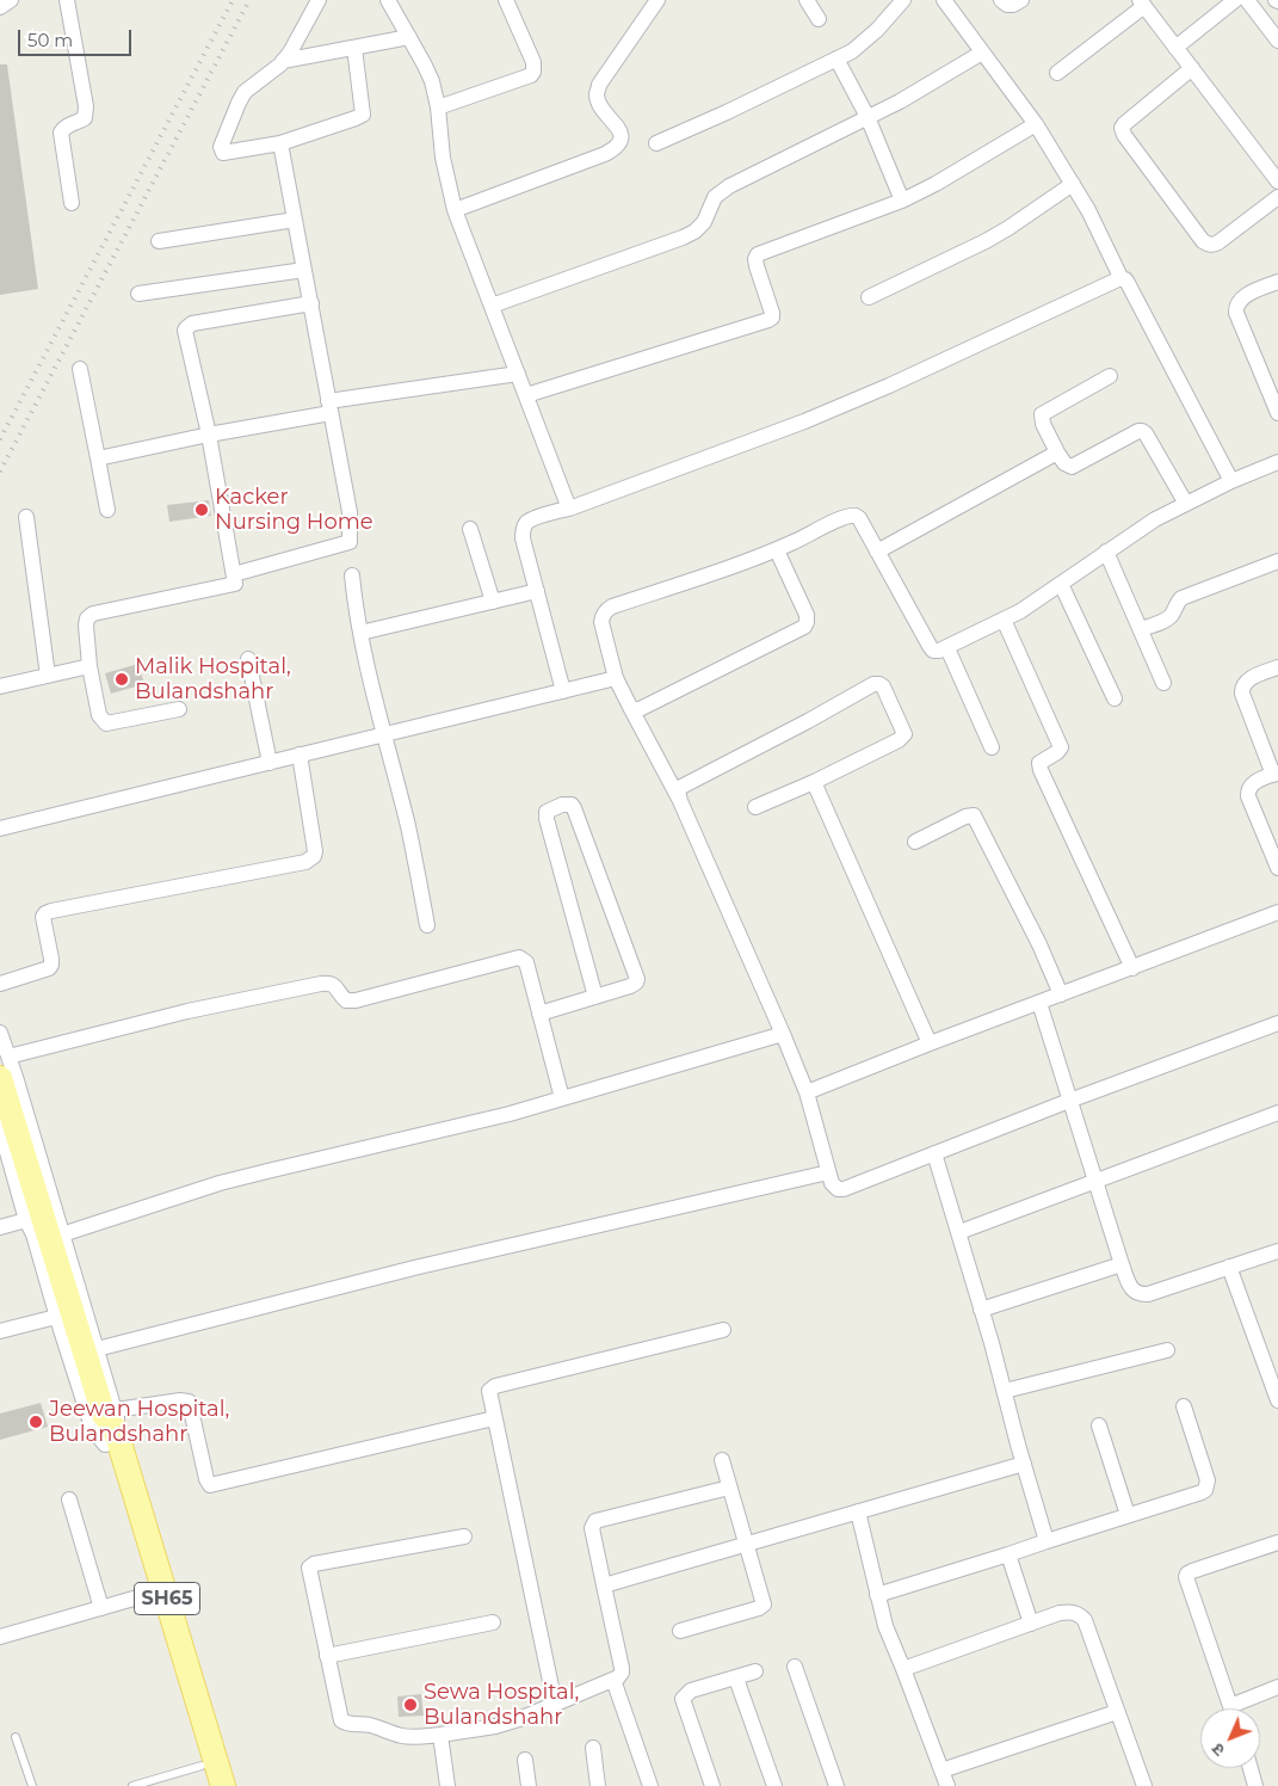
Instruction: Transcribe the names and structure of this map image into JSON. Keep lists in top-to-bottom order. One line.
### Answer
{"streets":{"main road":["SH65"]},"places":["Kacker Nursing Home","Malik Hospital, Bulandshahr","Jeewan Hospital, Bulandshahr","Sewa Hospital, Bulandshahr"],"scale_bar":"50 m","north":"bottom left"}
